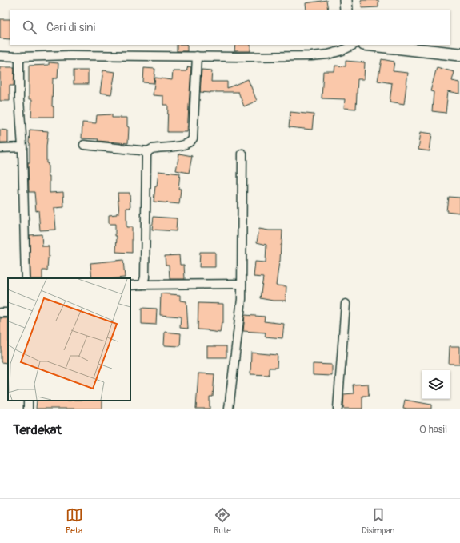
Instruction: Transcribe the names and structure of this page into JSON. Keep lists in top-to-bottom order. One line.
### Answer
{"page":{"search":"Cari di sini","heading":["Terdekat","0 hasil"],"nav":["Peta","Rute","Disimpan"]}}
